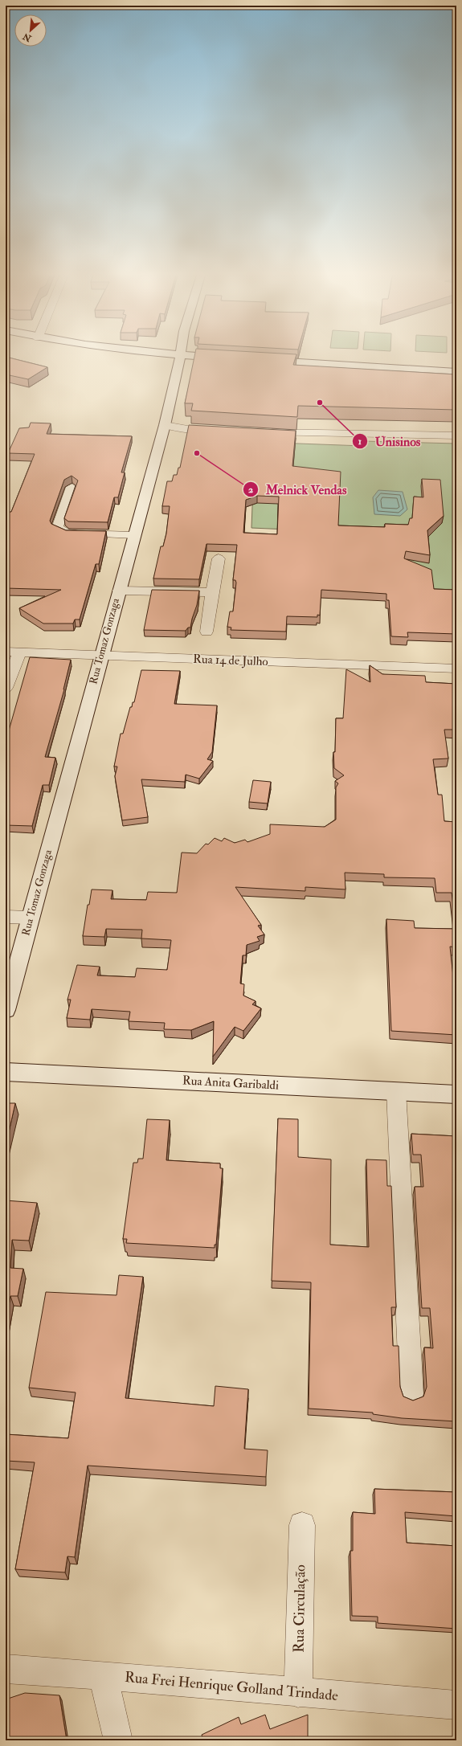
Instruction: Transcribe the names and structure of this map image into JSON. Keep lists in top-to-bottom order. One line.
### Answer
{"streets":{"street":["Rua Tomaz Gonzaga","Rua 14 de Julho","Rua Anita Garibaldi","Rua Circulação","Rua Frei Henrique Golland Trindade"]},"crossings":[["Rua Tomaz Gonzaga","Rua 14 de Julho"],["Rua Circulação","Rua Frei Henrique Golland Trindade"]],"places":["Unisinos","Melnick Vendas"],"north":"bottom left"}
